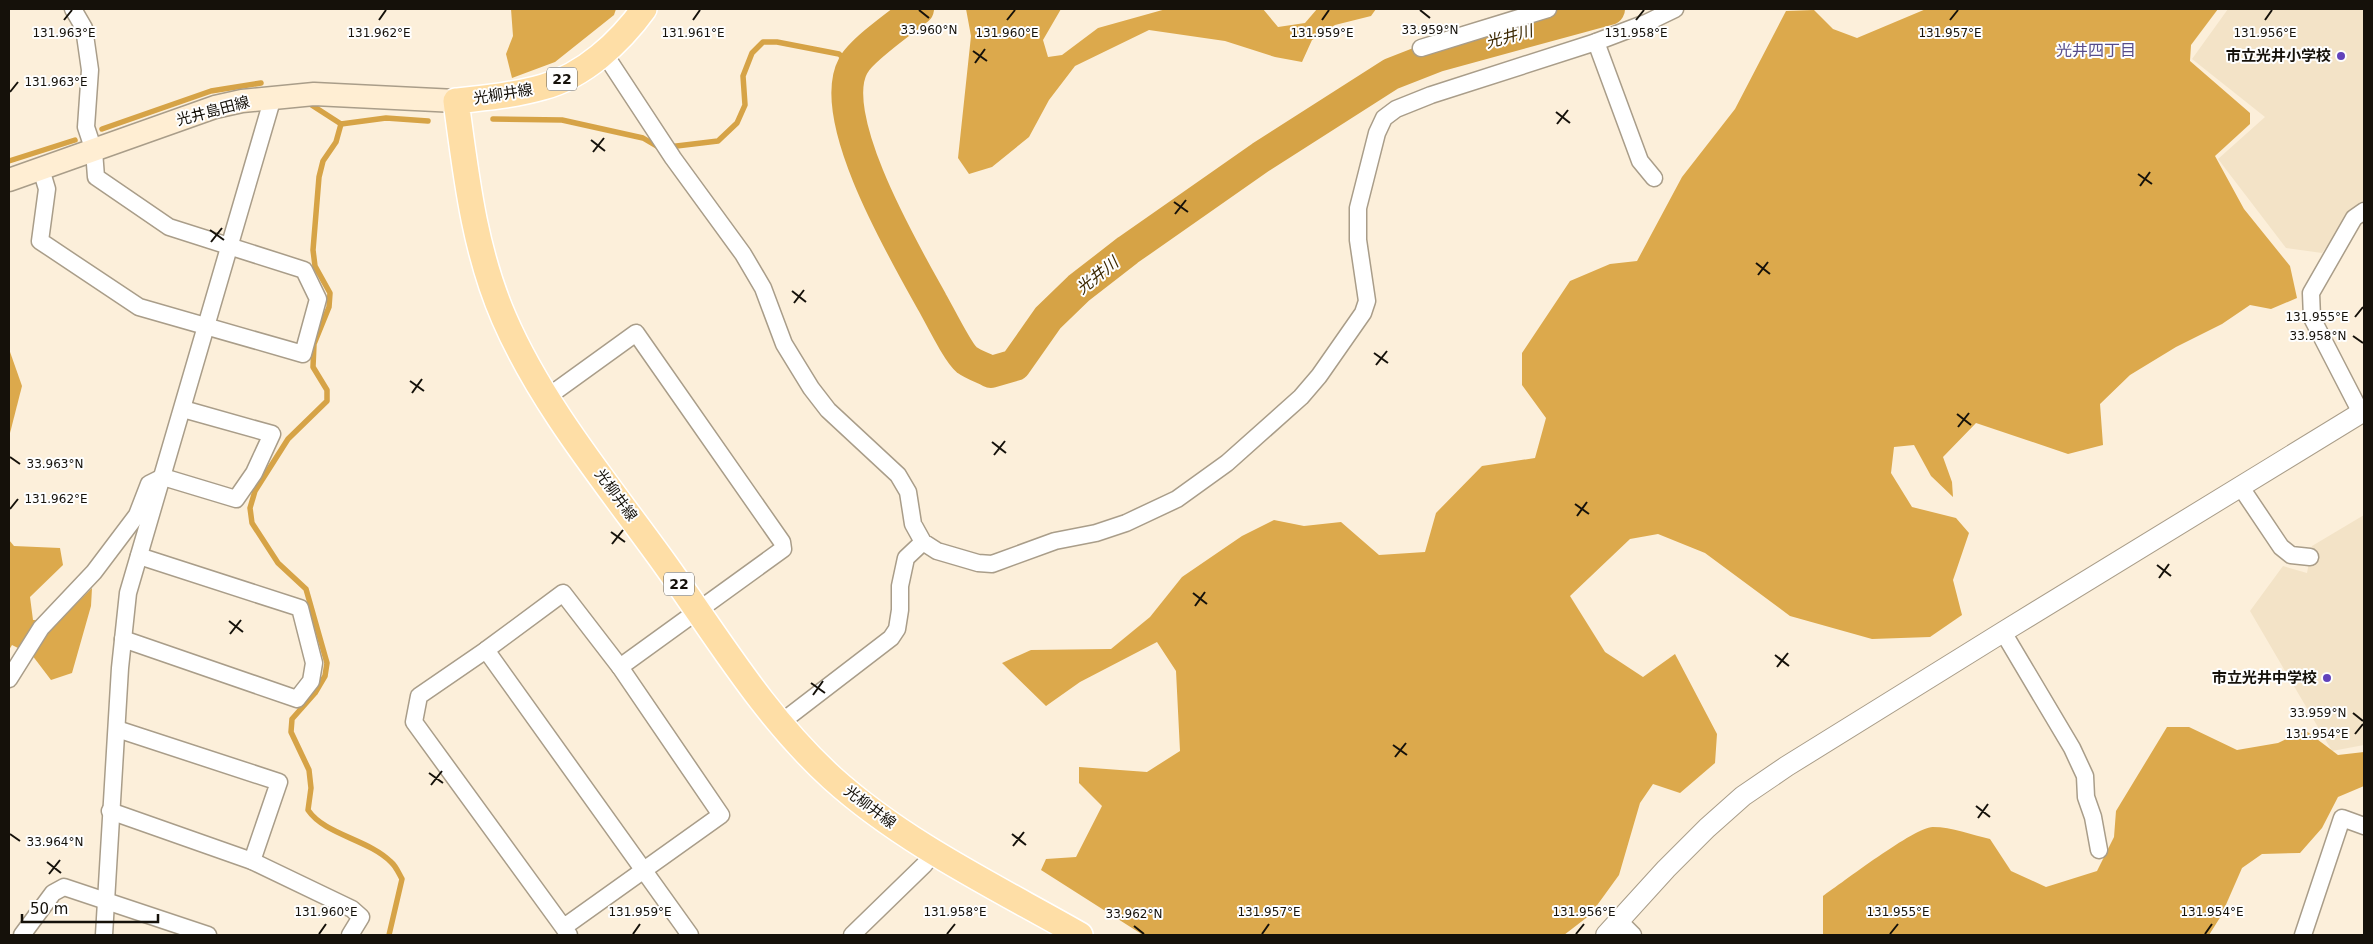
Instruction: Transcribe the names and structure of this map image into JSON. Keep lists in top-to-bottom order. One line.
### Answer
{"streets":{"main road":["22","光柳井線","光井島田線"]},"crossings":[["光柳井線","光井島田線"]],"districts":["光井四丁目"],"water":["光井川"],"places":["市立光井小学校","市立光井中学校"],"scale_bar":"50 m","coordinates":["33.960°N","33.959°N","131.963°E","131.962°E","131.961°E","131.960°E","131.959°E","131.958°E","131.957°E","131.956°E","131.955°E","33.958°N","33.963°N","131.954°E","33.964°N","33.962°N"]}
